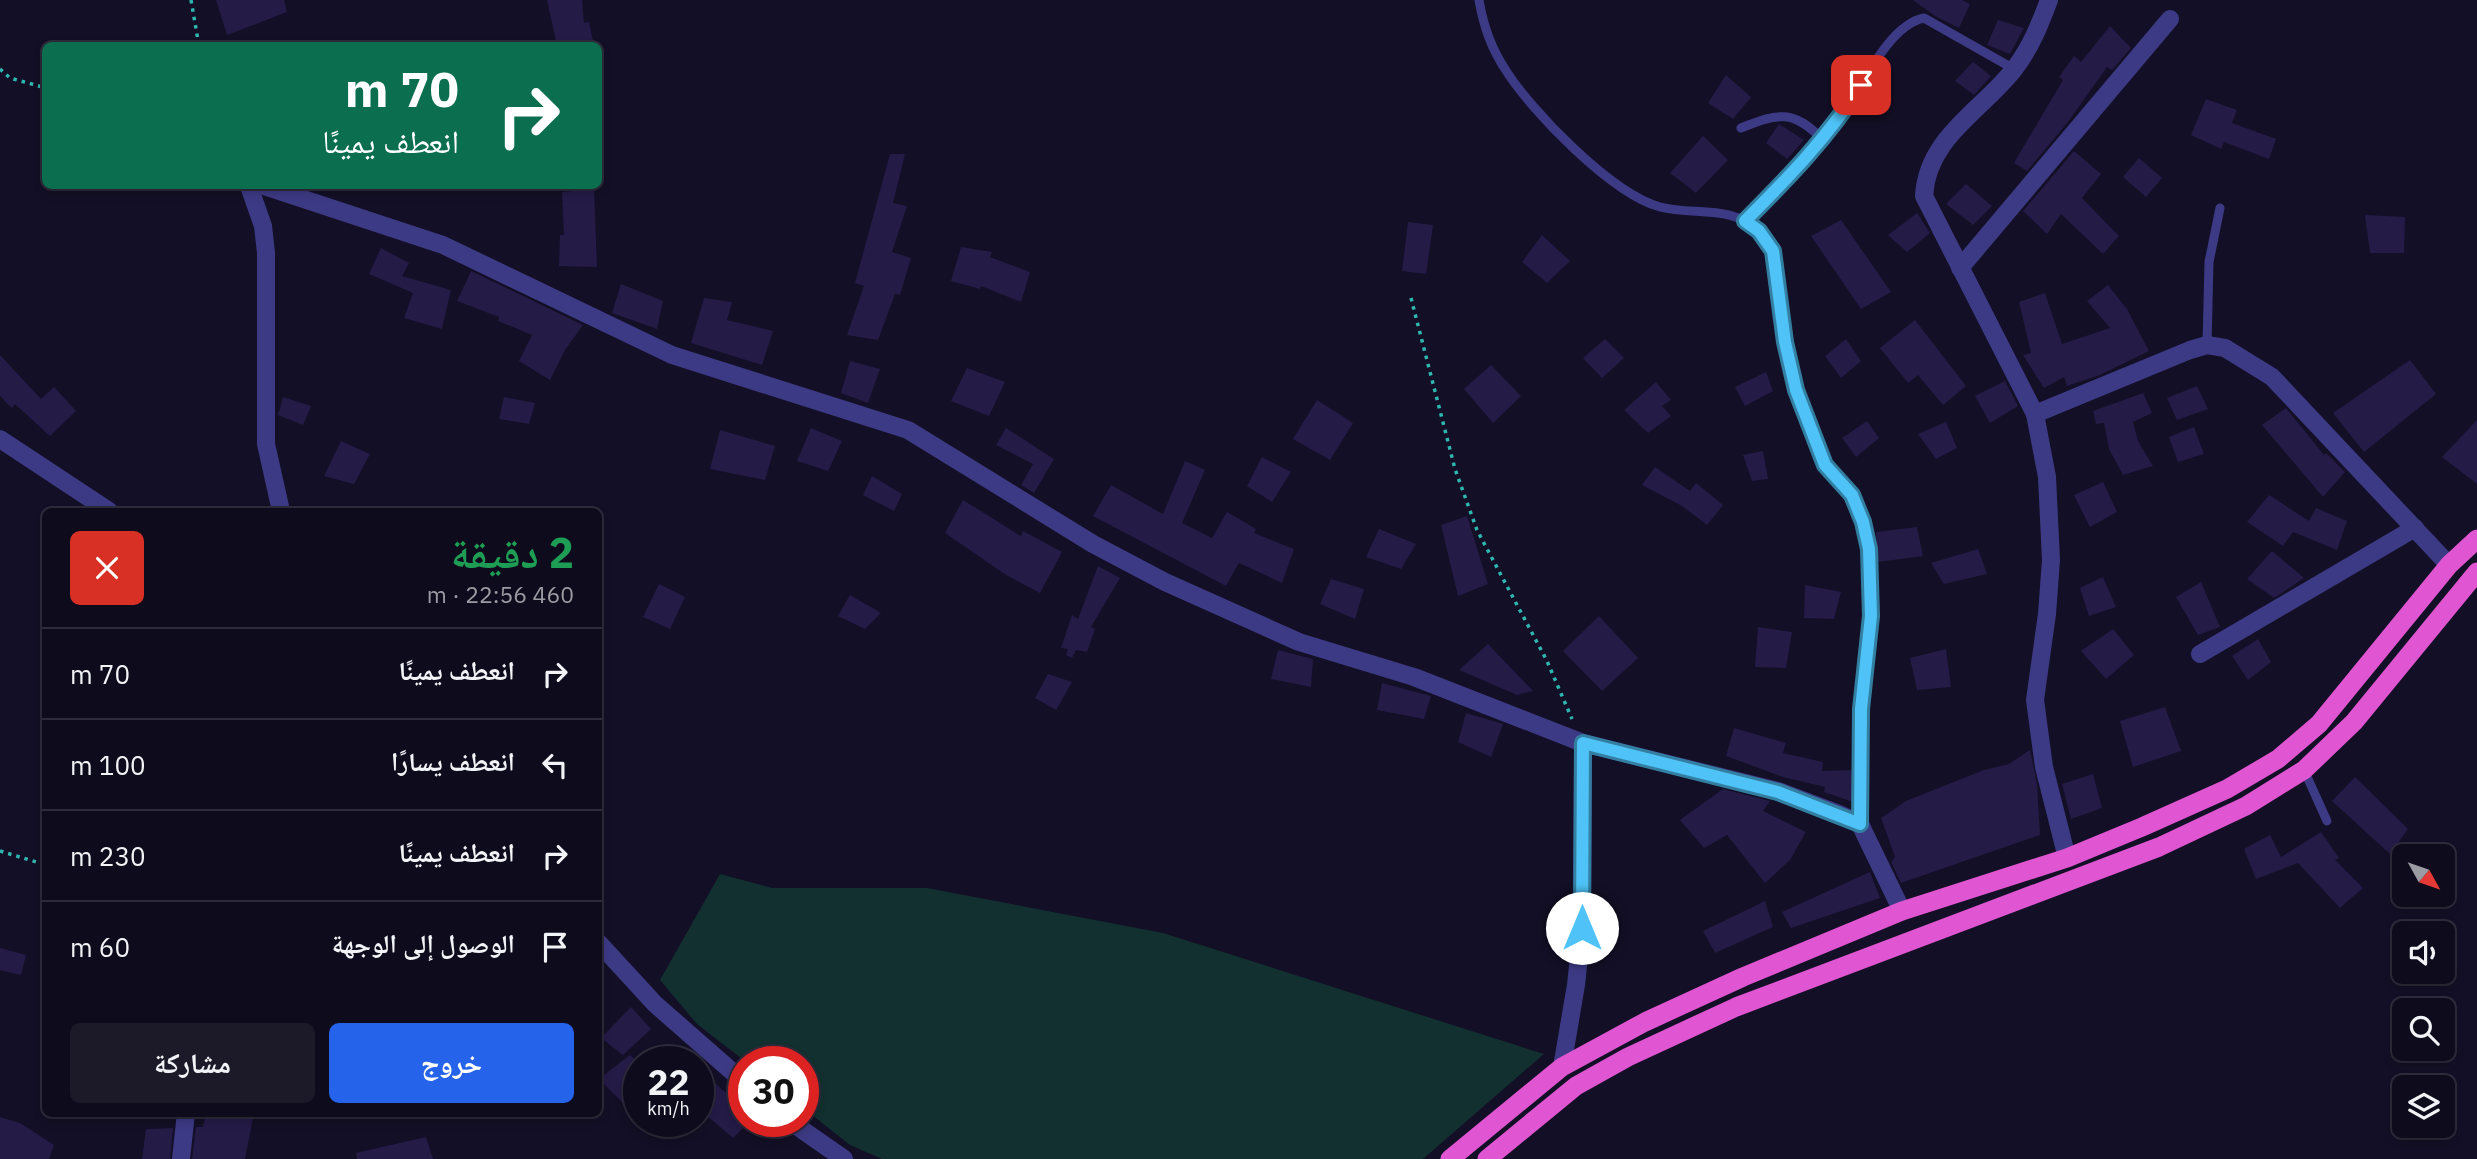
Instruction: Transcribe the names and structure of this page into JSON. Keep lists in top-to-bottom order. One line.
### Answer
{"north":"bottom right","page":{"turn":["70 m","انعطف يمينًا"],"heading":["2 دقيقة","460 m · 22:56"],"list":[{"name":"انعطف يمينًا","value":"70 m"},{"name":"انعطف يسارًا","value":"100 m"},{"name":"انعطف يمينًا","value":"230 m"},{"name":"الوصول إلى الوجهة","value":"60 m"}],"buttons":["خروج","مشاركة"],"speed":"22 km/h","limit":"30"}}
